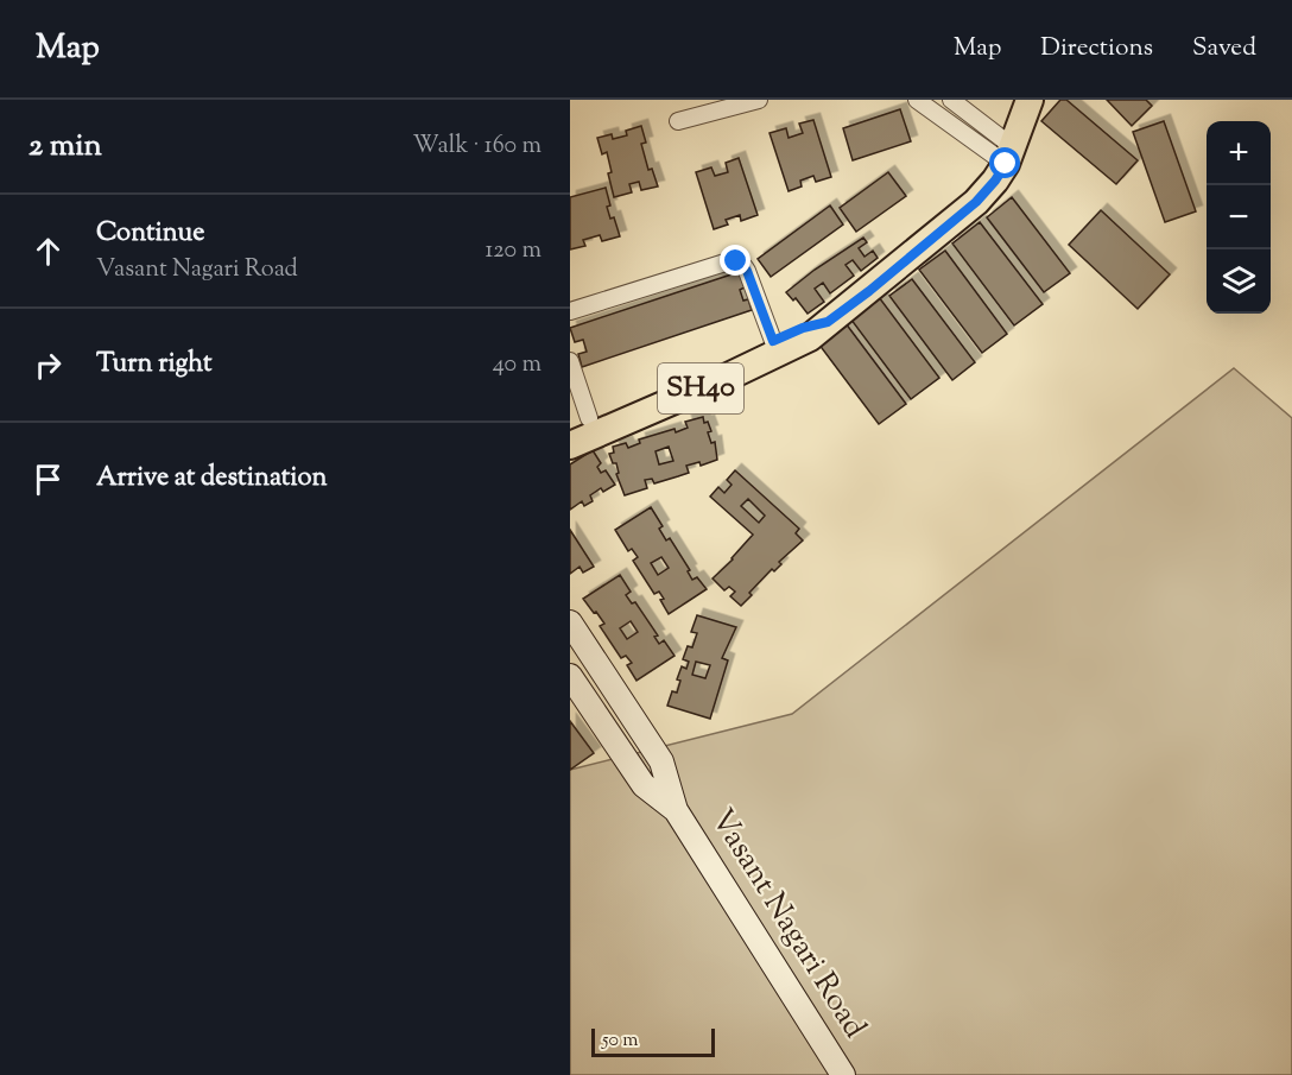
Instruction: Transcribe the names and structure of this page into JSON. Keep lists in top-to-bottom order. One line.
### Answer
{"streets":{"main road":["SH40","Vasant Nagari Road"]},"scale_bar":"50 m","page":{"header":"Map","nav":["Map","Directions","Saved"],"heading":["2 min","Walk · 160 m"],"map_buttons":["+","−"],"list":[["Continue","Vasant Nagari Road","120 m"],["Turn right","40 m"],"Arrive at destination"],"scale":"50 m"}}
